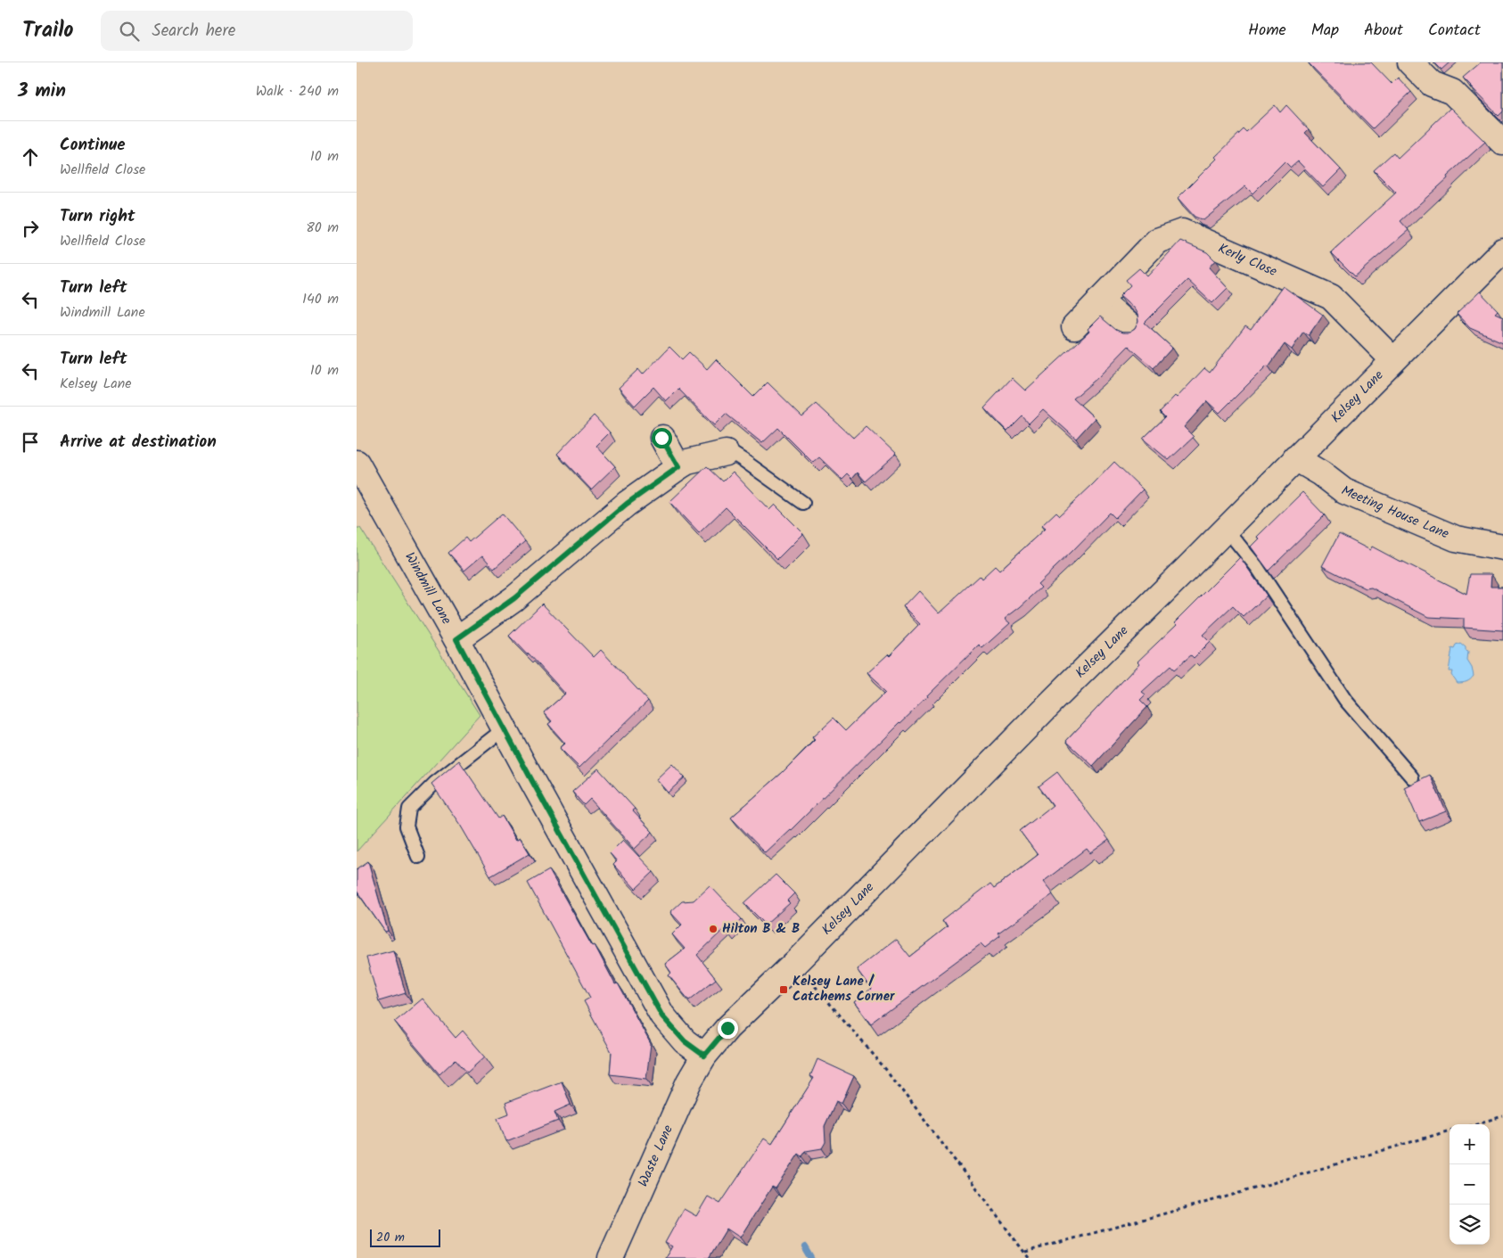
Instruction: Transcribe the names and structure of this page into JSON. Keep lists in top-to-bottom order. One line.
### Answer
{"streets":{"street":["Kerly Close","Kelsey Lane","Meeting House Lane","Windmill Lane","Waste Lane"]},"crossings":[["Kerly Close","Kelsey Lane"],["Kelsey Lane","Meeting House Lane"],["Kelsey Lane","Windmill Lane"],["Kelsey Lane","Waste Lane"],["Windmill Lane","Waste Lane"]],"places":{"other":["Hilton B & B"],"transit":["Kelsey Lane / Catchems Corner"]},"scale_bar":"20 m","page":{"header":"Trailo","search":"Search here","nav":["Home","Map","About","Contact"],"heading":["3 min","Walk · 240 m"],"list":[["Continue","Wellfield Close","10 m"],["Turn right","Wellfield Close","80 m"],["Turn left","Windmill Lane","140 m"],["Turn left","Kelsey Lane","10 m"],"Arrive at destination"],"map_buttons":["+","−"],"scale":"20 m"}}
